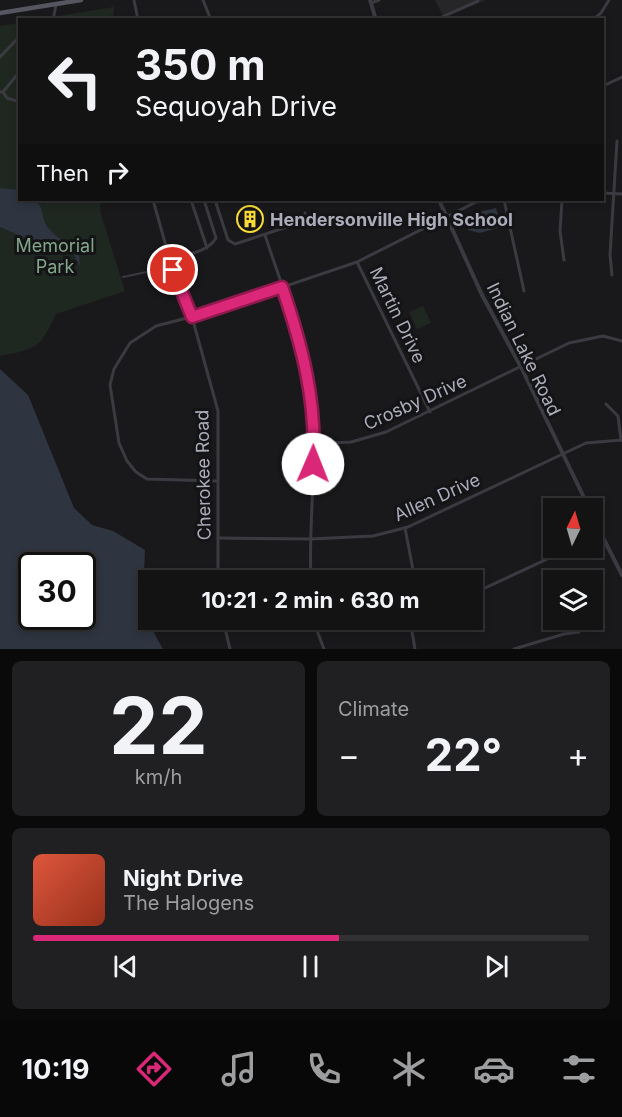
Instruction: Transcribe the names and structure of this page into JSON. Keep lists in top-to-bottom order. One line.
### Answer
{"streets":{"street":["Martin Drive","Indian Lake Road","Crosby Drive","Cherokee Road","Allen Drive"]},"crossings":[["Martin Drive","Crosby Drive"],["Indian Lake Road","Crosby Drive"],["Indian Lake Road","Allen Drive"],["Cherokee Road","Allen Drive"]],"parks":["Memorial Park"],"places":{"building":["Hendersonville High School"]},"north":"top","page":{"turn":["350 m","Sequoyah Drive"],"then":"Then","limit":"30","trip":"10:21 · 2 min · 630 m","tile":[["22","km/h"],"Climate"],"heat":["−","22°","+"],"song":["Night Drive","The Halogens"],"tabs":"10:19"}}
